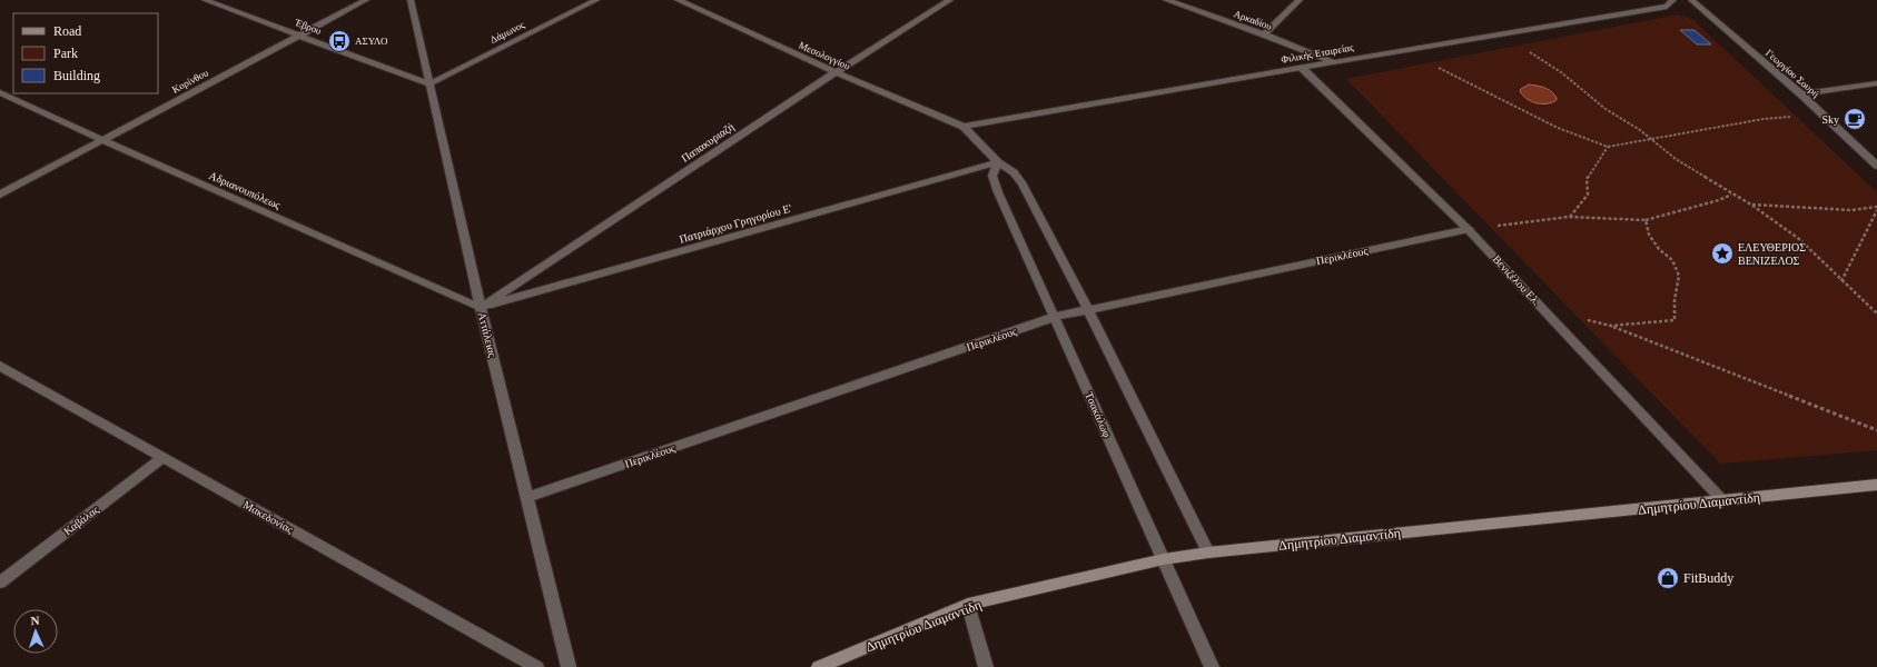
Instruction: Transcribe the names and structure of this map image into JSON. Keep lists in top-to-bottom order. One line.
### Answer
{"streets":{"main road":["Δημητρίου Διαμαντίδη"],"street":["Αρκαδίου","Έβρου","Δάμωνος","Φιλικής Εταιρείας","Μεσολογγίου","Γεωργίου Σουρή","Κορίνθου","Παπακυριαζή","Αδριανουπόλεως","Πατριάρχου Γρηγορίου Ε'","Περικλέους","Βενιζέλου Ελ.","Αττάλειας","Τσακάλωφ","Μακεδονίας","Καβάλας"]},"crossings":[["Αρκαδίου","Φιλικής Εταιρείας"],["Έβρου","Δάμωνος"],["Έβρου","Κορίνθου"],["Έβρου","Αττάλειας"],["Δάμωνος","Αττάλειας"],["Φιλικής Εταιρείας","Μεσολογγίου"],["Φιλικής Εταιρείας","Βενιζέλου Ελ."],["Μεσολογγίου","Παπακυριαζή"],["Κορίνθου","Αδριανουπόλεως"],["Παπακυριαζή","Αδριανουπόλεως"],["Παπακυριαζή","Πατριάρχου Γρηγορίου Ε'"],["Παπακυριαζή","Αττάλειας"],["Αδριανουπόλεως","Πατριάρχου Γρηγορίου Ε'"],["Αδριανουπόλεως","Αττάλειας"],["Πατριάρχου Γρηγορίου Ε'","Αττάλειας"],["Πατριάρχου Γρηγορίου Ε'","Τσακάλωφ"],["Περικλέους","Βενιζέλου Ελ."],["Περικλέους","Αττάλειας"],["Περικλέους","Τσακάλωφ"],["Βενιζέλου Ελ.","Δημητρίου Διαμαντίδη"],["Τσακάλωφ","Δημητρίου Διαμαντίδη"],["Μακεδονίας","Καβάλας"]],"places":{"bus stop":["ΑΣΥΛΟ"],"cafe":["Sky"],"place":["ΕΛΕΥΘΕΡΙΟΣ ΒΕΝΙΖΕΛΟΣ"],"shop":["FitBuddy"]},"legend":["Road","Park","Building"],"north":"top"}
